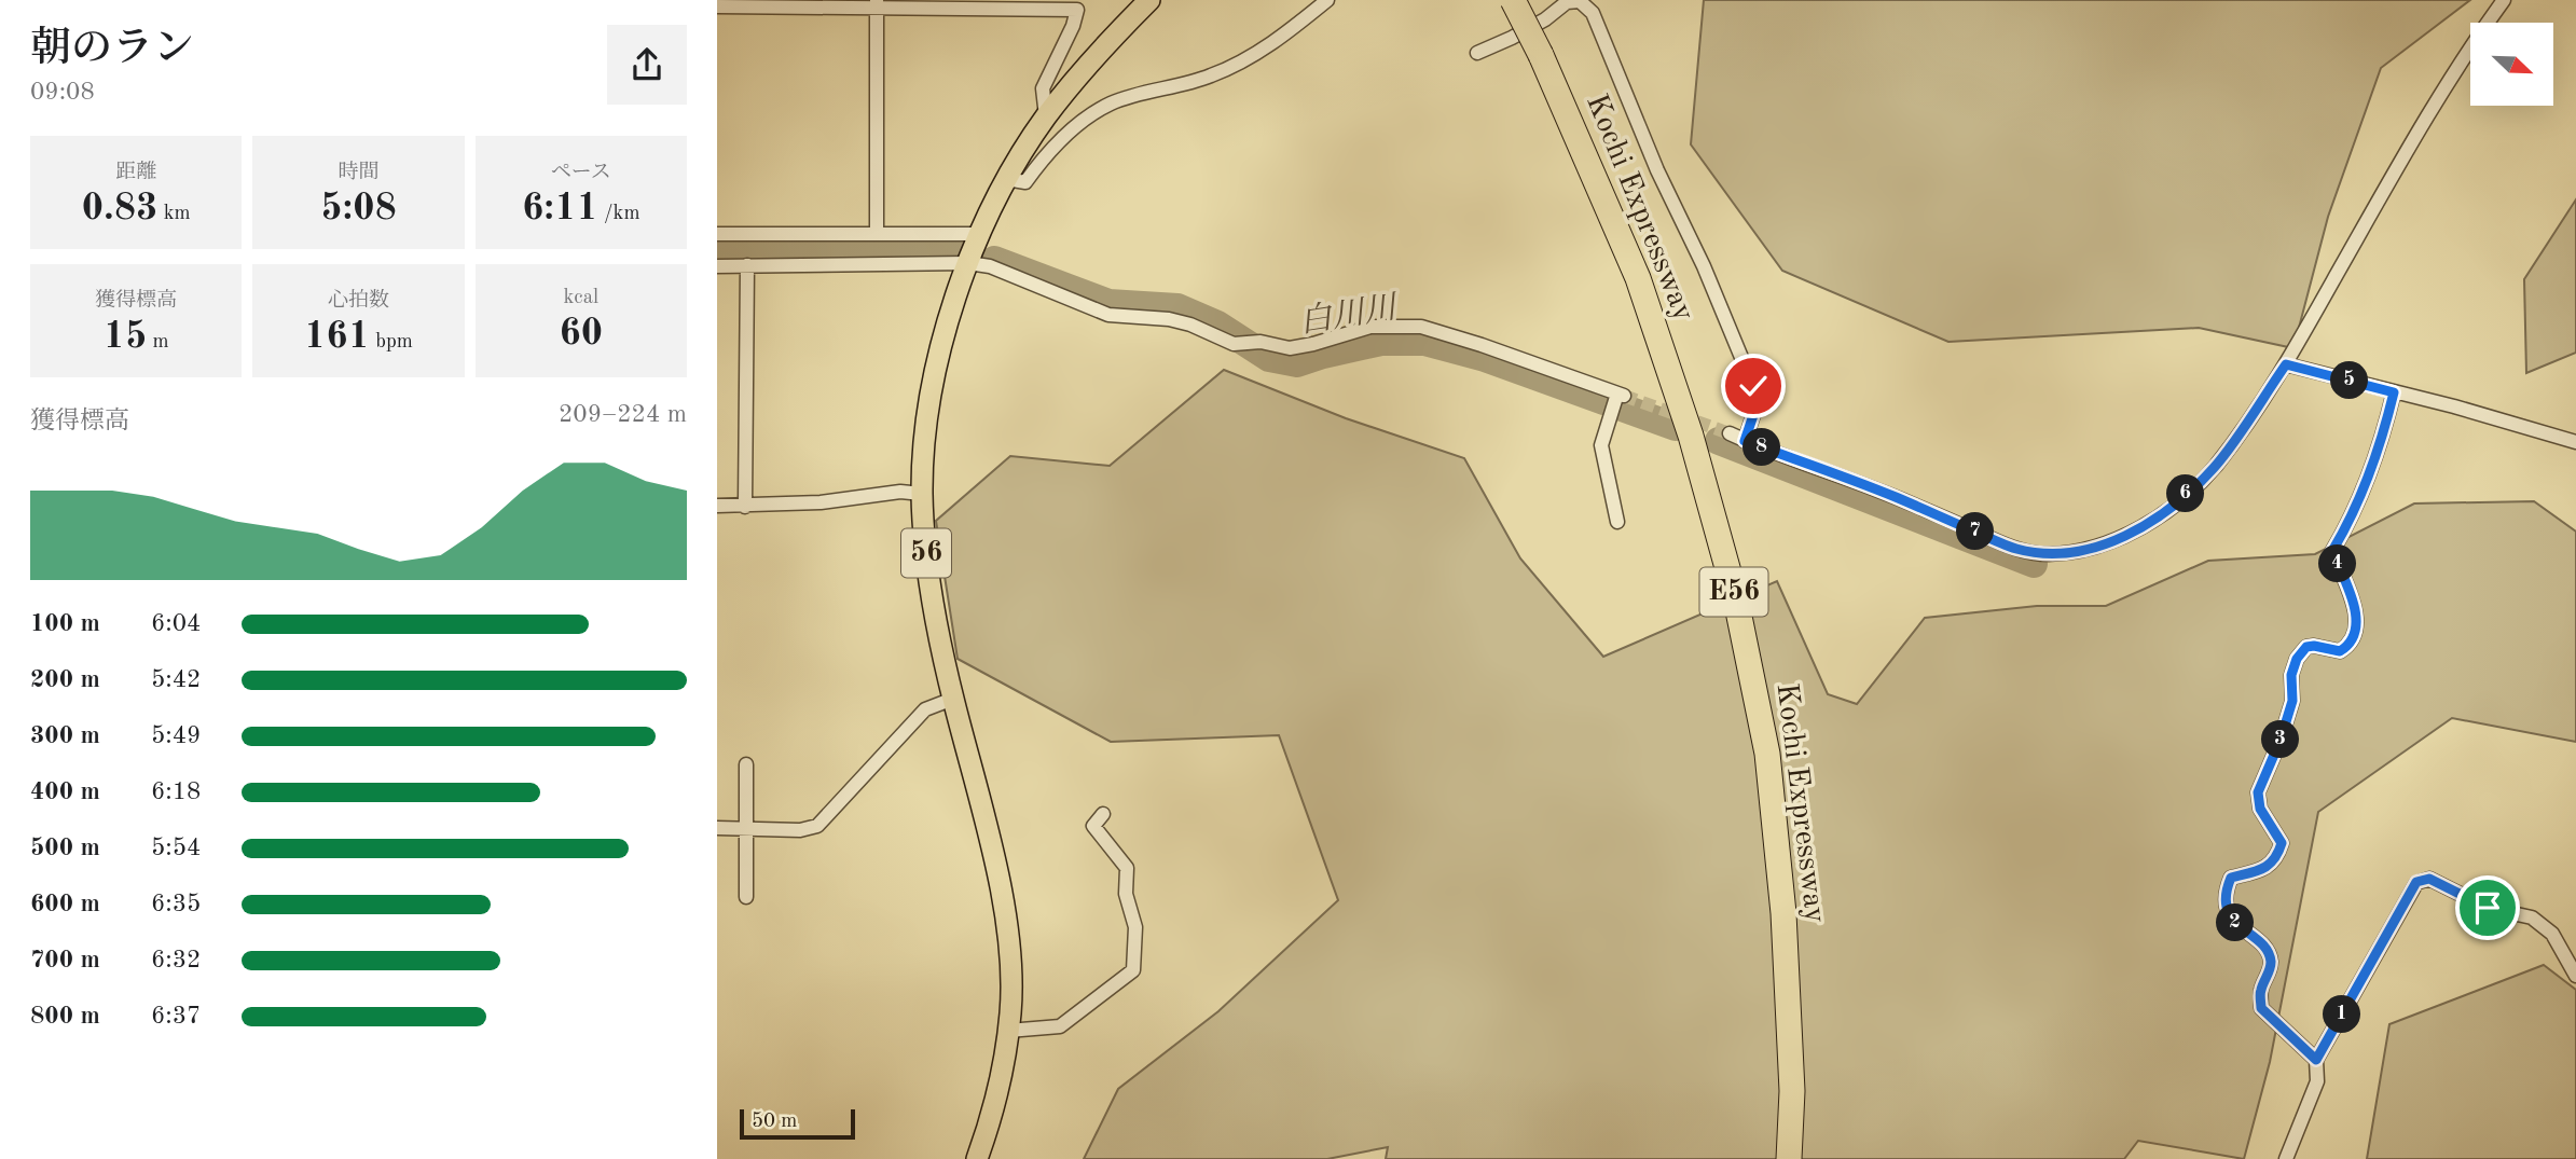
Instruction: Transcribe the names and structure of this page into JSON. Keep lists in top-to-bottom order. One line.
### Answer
{"streets":{"highway":["Kochi Expressway","56","E56"]},"water":["白川川"],"scale_bar":"50 m","north":"bottom right","page":{"heading":["朝のラン","09:08"],"stats":[["距離","0.83 km"],["時間","5:08"],["ペース","6:11 /km"],["獲得標高","15 m"],["心拍数","161 bpm"],["kcal","60"]],"pins":["5","8","6","7","4","3","2","1"],"chart":["獲得標高","209–224 m"],"list":[{"name":"100 m","note":"6:04"},{"name":"200 m","note":"5:42"},{"name":"300 m","note":"5:49"},{"name":"400 m","note":"6:18"},{"name":"500 m","note":"5:54"},{"name":"600 m","note":"6:35"},{"name":"700 m","note":"6:32"},{"name":"800 m","note":"6:37"}],"scale":"50 m"}}
